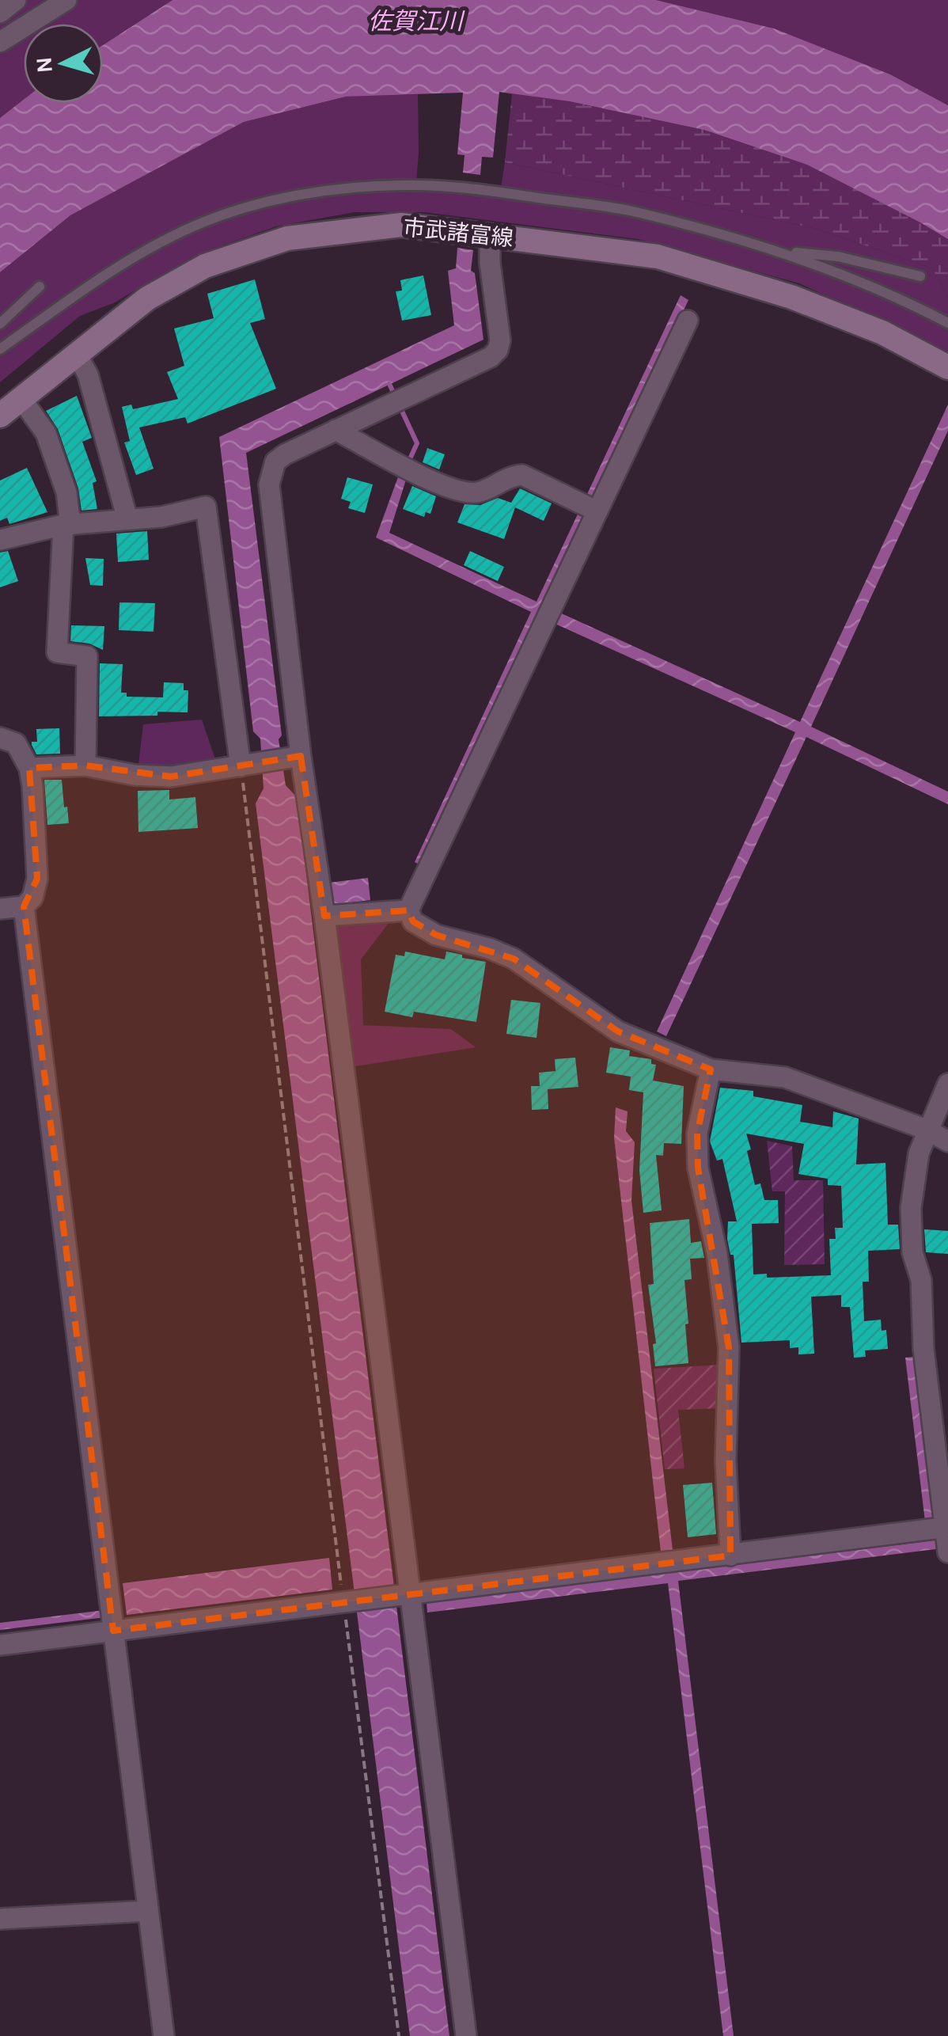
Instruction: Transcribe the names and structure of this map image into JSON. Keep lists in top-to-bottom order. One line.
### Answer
{"streets":{"main road":["市武諸富線"]},"water":["佐賀江川"],"north":"left"}
